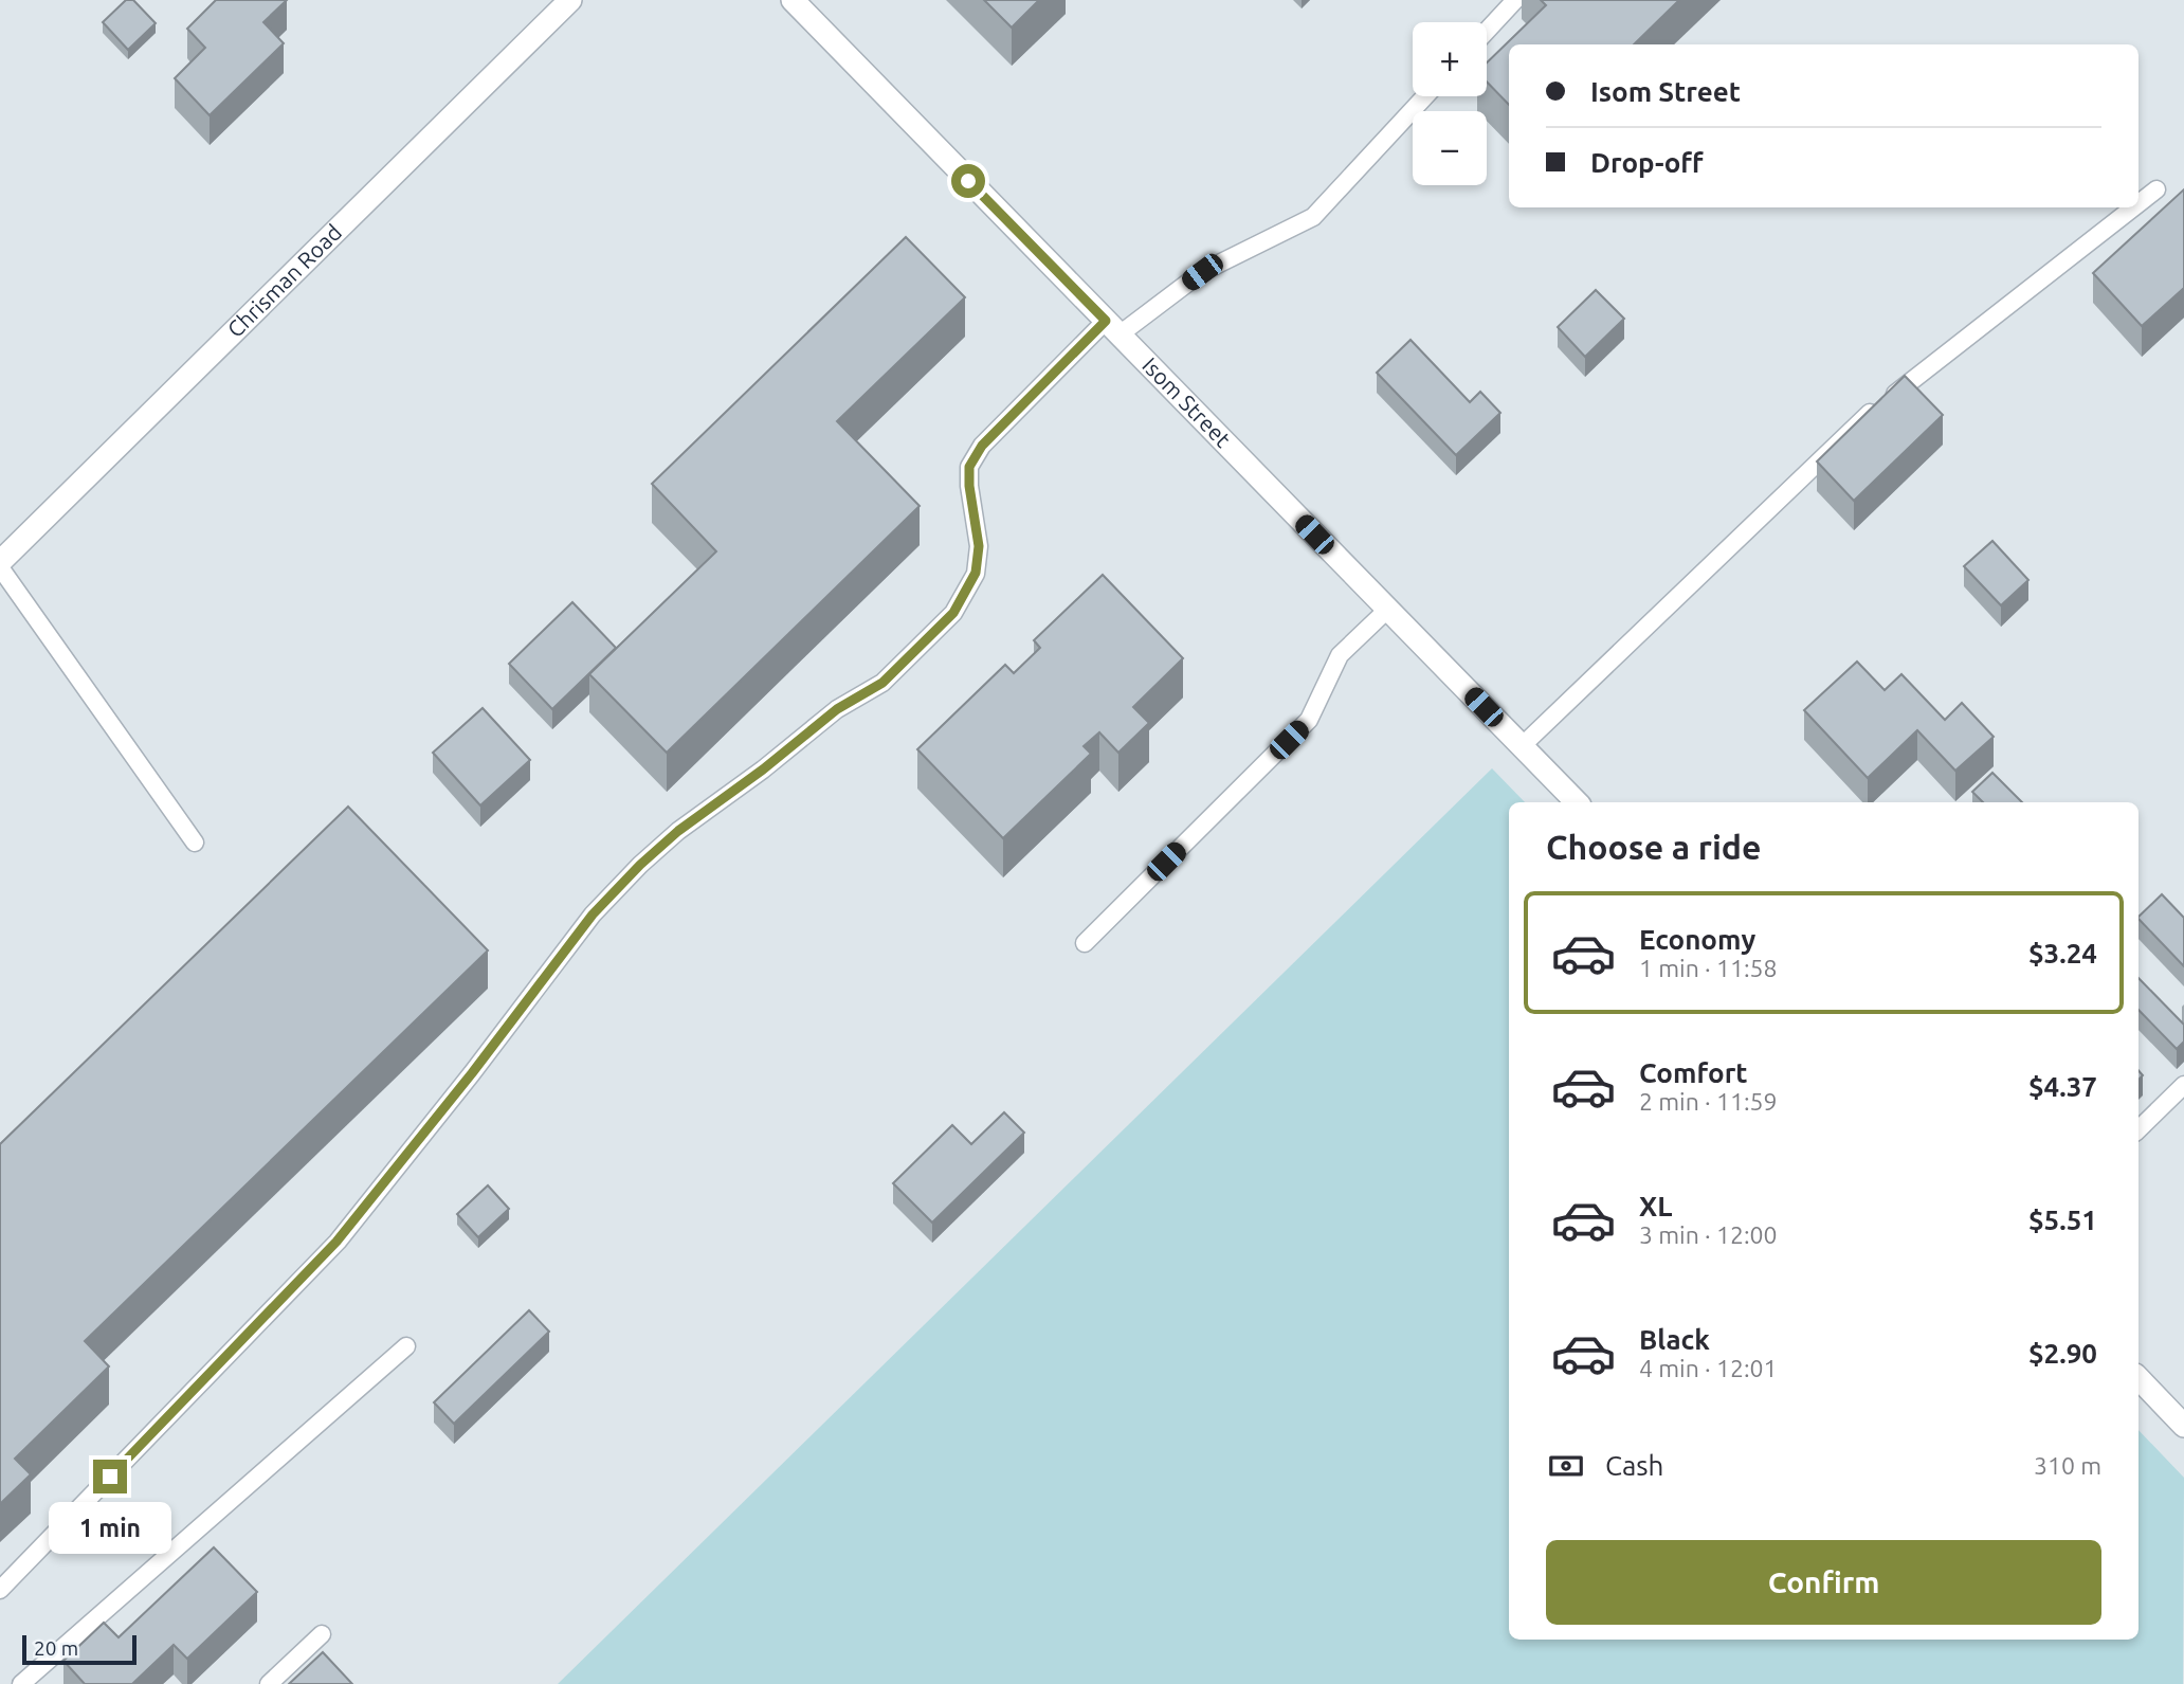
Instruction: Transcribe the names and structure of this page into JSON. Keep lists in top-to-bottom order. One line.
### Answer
{"streets":{"street":["Chrisman Road","Isom Street"]},"scale_bar":"20 m","page":{"map_buttons":["+","−"],"banner":["Isom Street","Drop-off"],"heading":"Choose a ride","list":[{"name":"Economy","note":"1 min · 11:58","value":"$3.24"},{"name":"Comfort","note":"2 min · 11:59","value":"$4.37"},{"name":"XL","note":"3 min · 12:00","value":"$5.51"},{"name":"Black","note":"4 min · 12:01","value":"$2.90"}],"pay":["Cash","310 m"],"bubble":"1 min","buttons":"Confirm","scale":"20 m"}}
